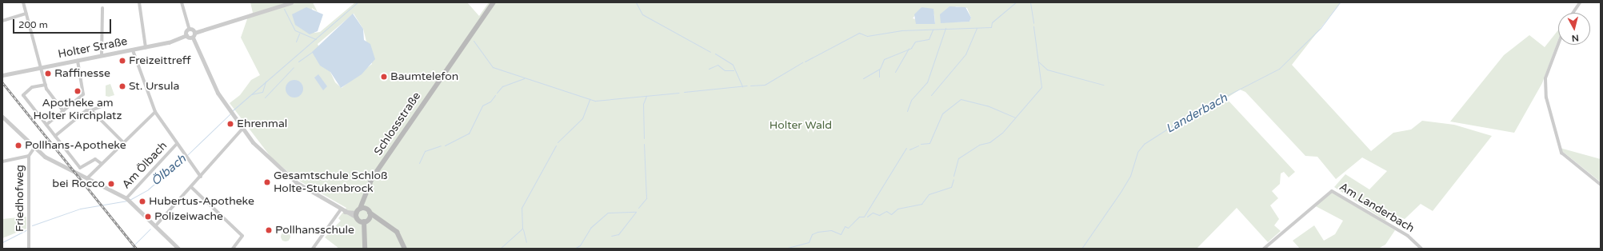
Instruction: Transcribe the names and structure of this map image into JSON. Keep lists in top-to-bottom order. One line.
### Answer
{"streets":{"main road":["Schlossstraße"],"street":["Holter Straße","Am Ölbach","Friedhofweg","Am Landerbach"]},"water":["Landerbach","Ölbach"],"parks":["Holter Wald"],"places":["Freizeittreff","Raffinesse","Baumtelefon","St. Ursula","Apotheke am Holter Kirchplatz","Ehrenmal","Pollhans-Apotheke","Gesamtschule Schloß Holte-Stukenbrock","bei Rocco","Hubertus-Apotheke","Polizeiwache","Pollhansschule"],"scale_bar":"200 m","north":"bottom"}
